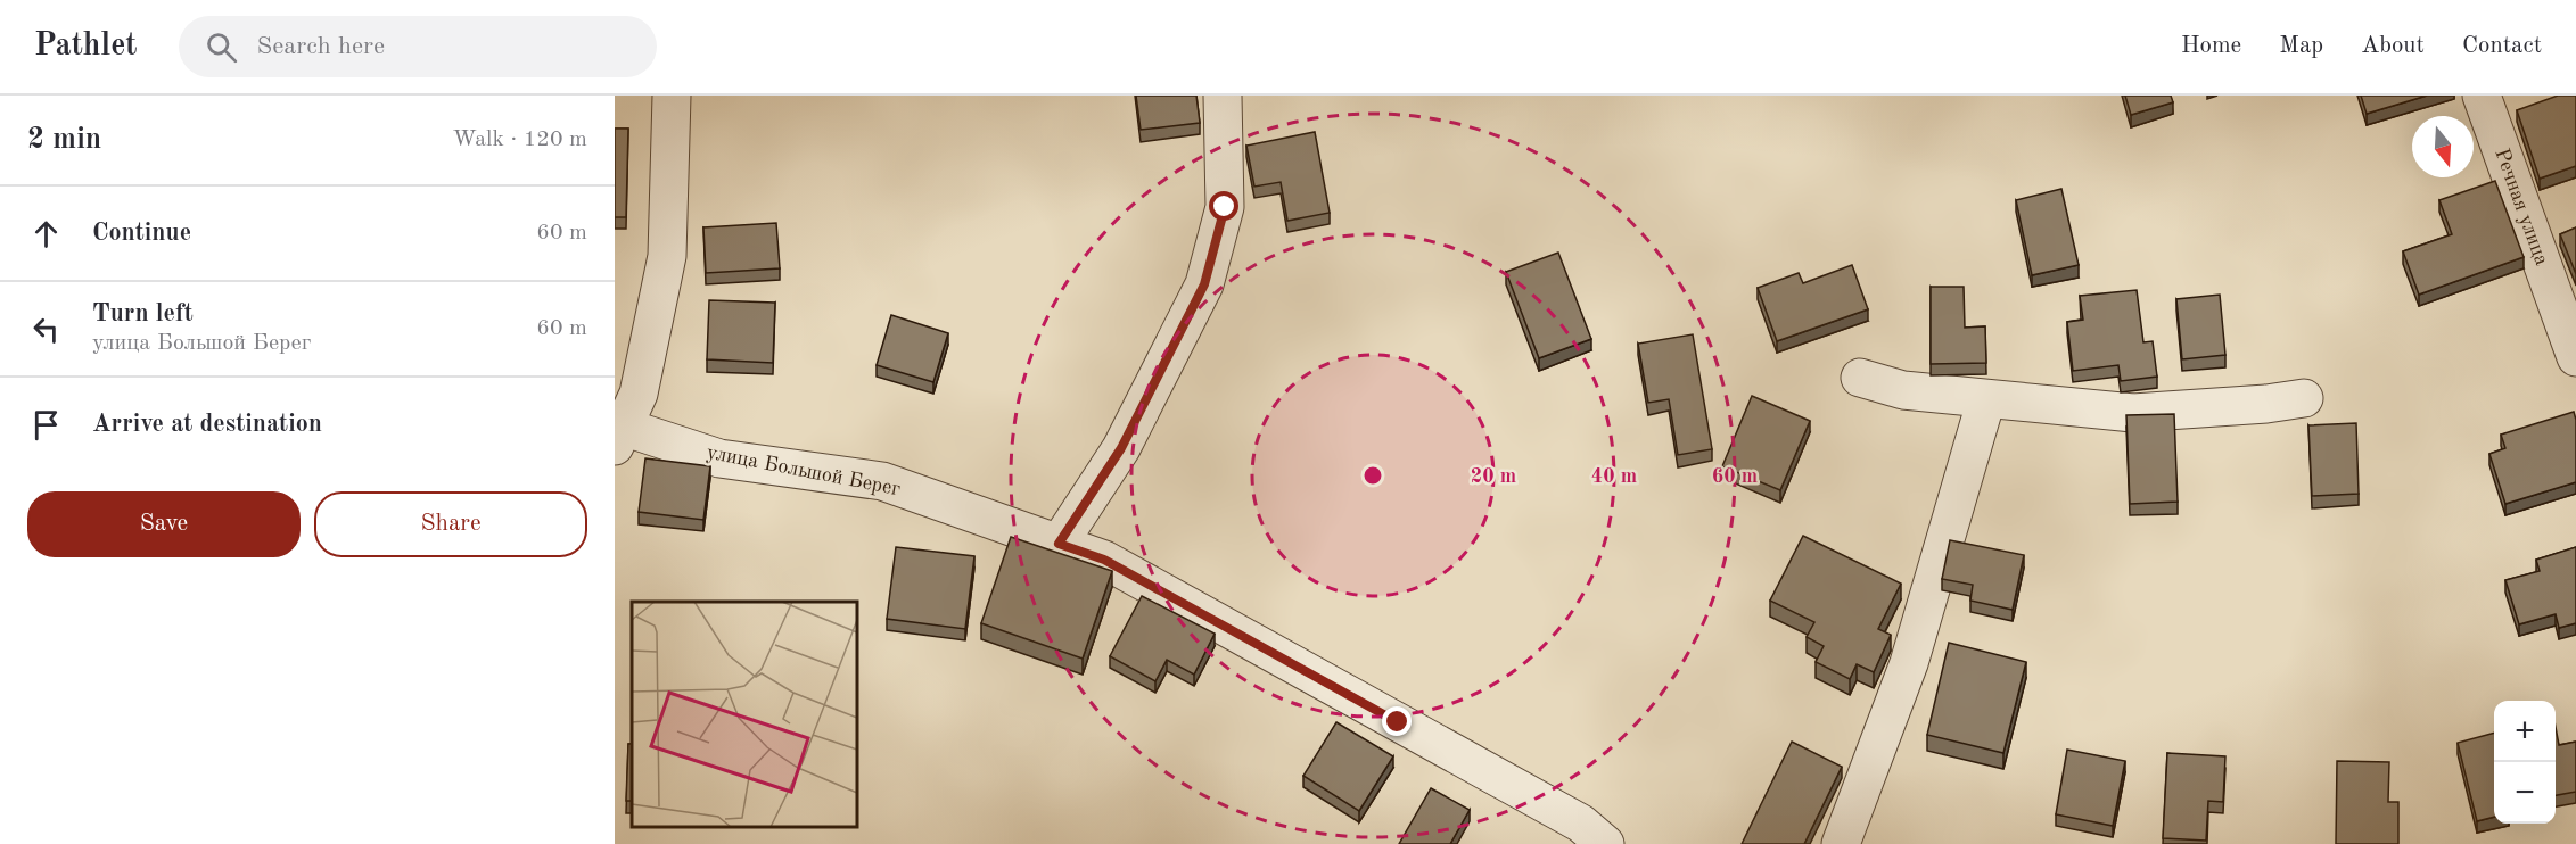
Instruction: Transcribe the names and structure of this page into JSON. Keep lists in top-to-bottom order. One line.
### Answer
{"streets":{"street":["Речная улица","улица Большой Берег"]},"north":"bottom","page":{"header":"Pathlet","search":"Search here","nav":["Home","Map","About","Contact"],"heading":["2 min","Walk · 120 m"],"list":[["Continue","60 m"],["Turn left","улица Большой Берег","60 m"],"Arrive at destination"],"buttons":["Save","Share"],"map_buttons":["+","−"]},"rings":["20 m","40 m","60 m"]}
